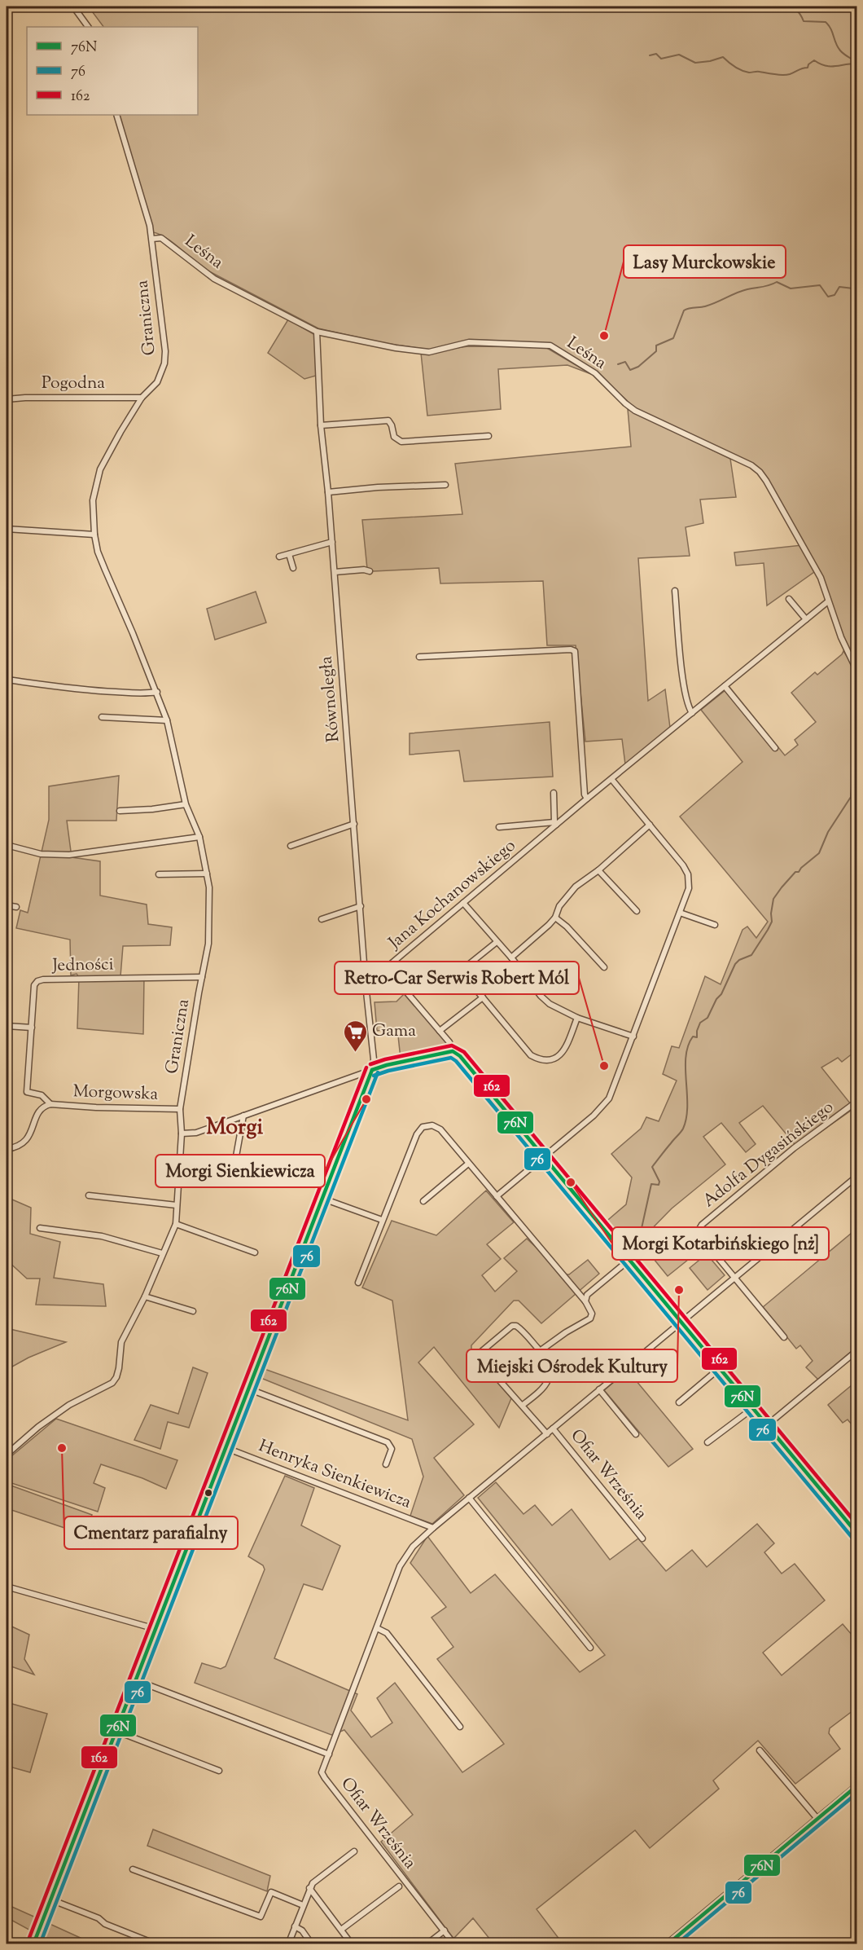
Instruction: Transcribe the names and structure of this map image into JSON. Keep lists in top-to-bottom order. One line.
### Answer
{"streets":{"street":["Leśna","Graniczna","Pogodna","Równoległa","Jana Kochanowskiego","Jedności","Morgowska","Adolfa Dygasińskiego","Henryka Sienkiewicza","Ofiar Września"]},"crossings":[["Leśna","Graniczna"],["Leśna","Równoległa"],["Leśna","Jana Kochanowskiego"],["Graniczna","Pogodna"],["Graniczna","Jedności"],["Graniczna","Morgowska"],["Równoległa","Jana Kochanowskiego"],["Jedności","Morgowska"],["Adolfa Dygasińskiego","Ofiar Września"],["Henryka Sienkiewicza","Ofiar Września"]],"districts":["Morgi"],"places":{"other":["Lasy Murckowskie","Retro-Car Serwis Robert Mól","Morgi Sienkiewicza","Morgi Kotarbińskiego [nż]","Miejski Ośrodek Kultury","Cmentarz parafialny"],"supermarket":["Gama"]},"lines":["transit line 162","transit line 76N","transit line 76"],"legend":["76N","76","162"]}
